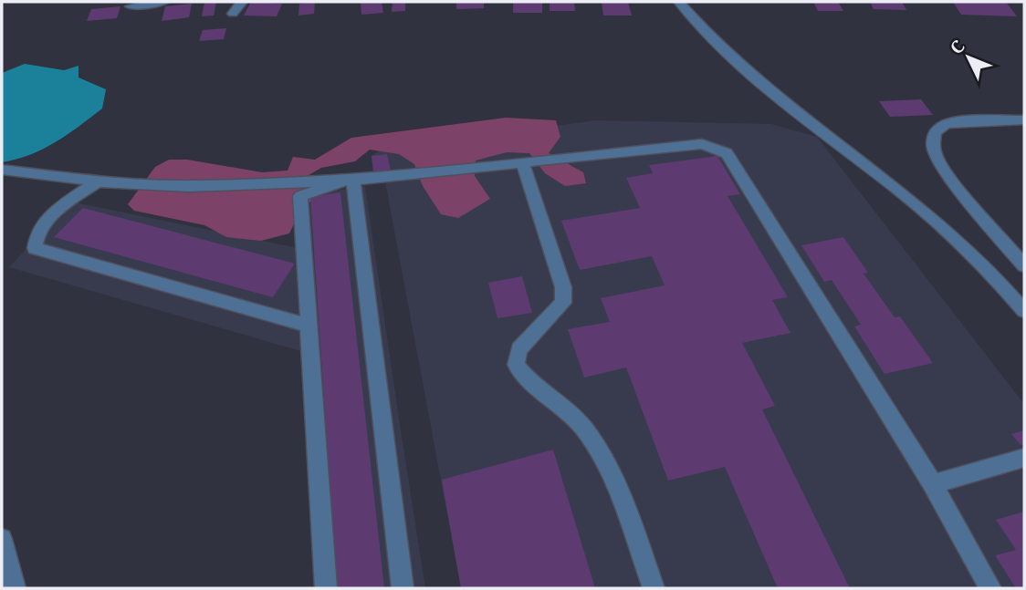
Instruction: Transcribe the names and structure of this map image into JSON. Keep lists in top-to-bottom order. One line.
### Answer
{"north":"top left"}
